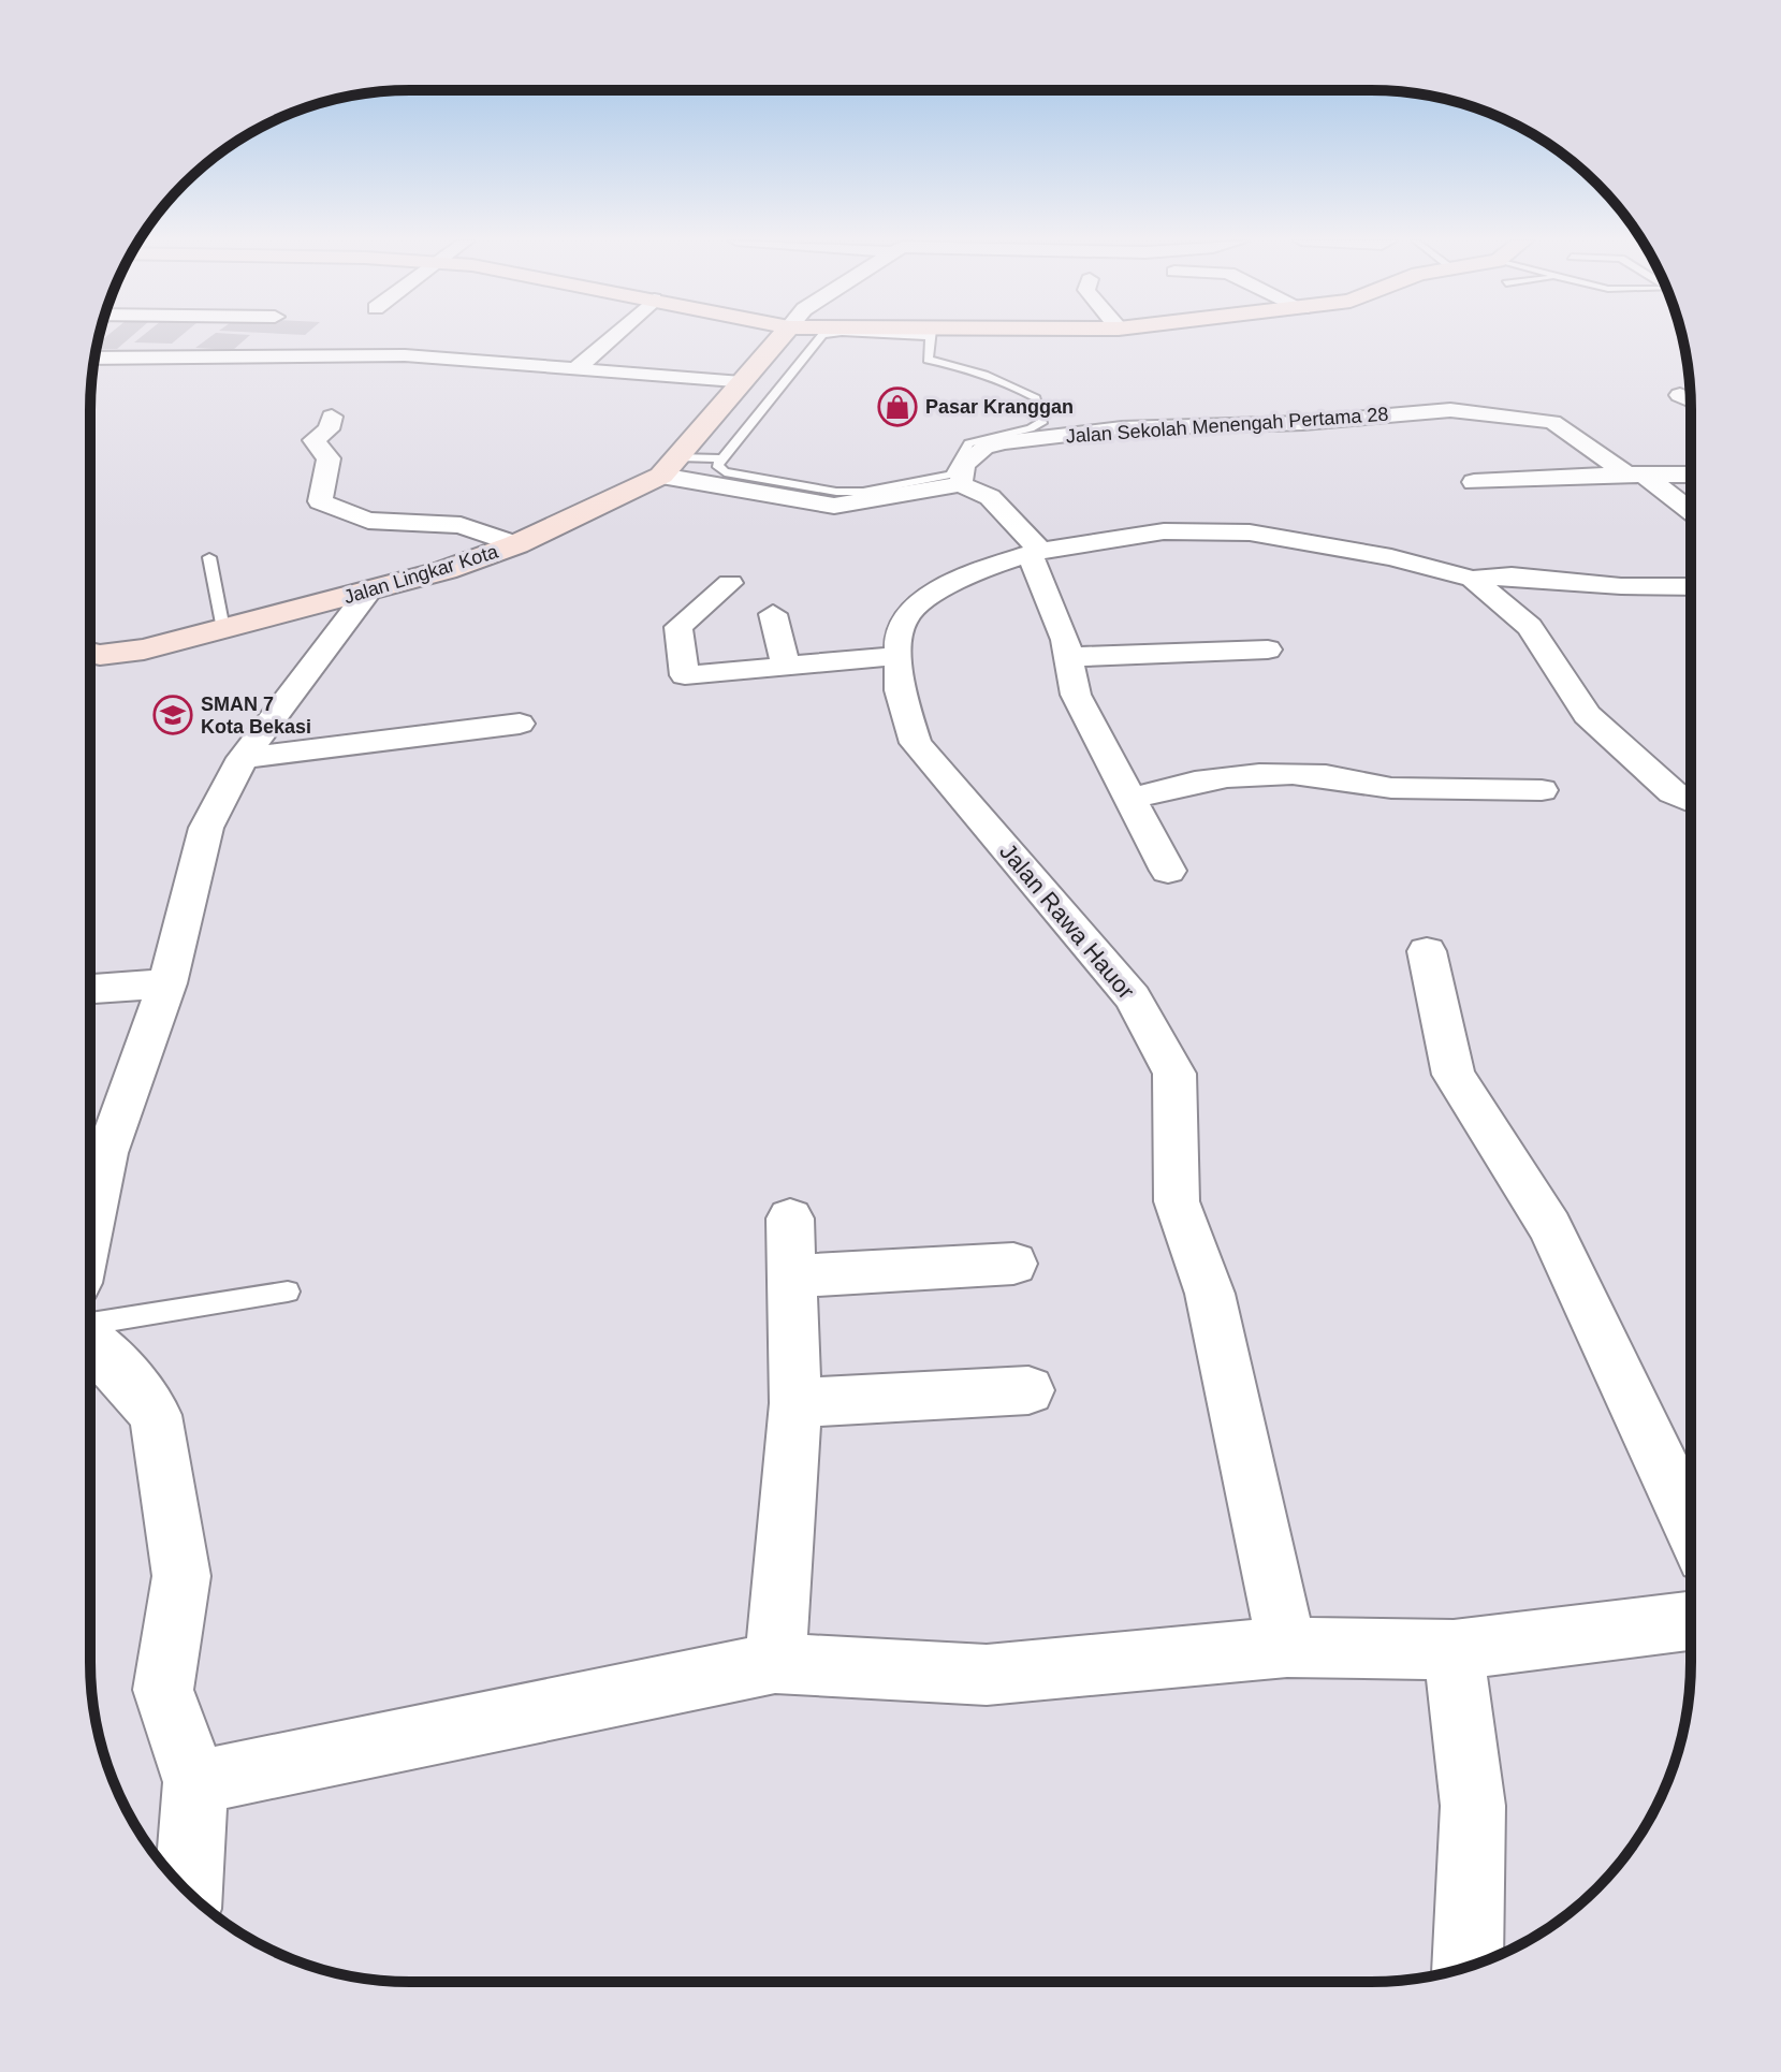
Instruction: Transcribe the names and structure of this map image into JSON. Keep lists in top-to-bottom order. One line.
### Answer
{"streets":{"main road":["Jalan Lingkar Kota"],"street":["Jalan Sekolah Menengah Pertama 28","Jalan Rawa Hauor"]},"places":{"shop":["Pasar Kranggan"],"school or university":["SMAN 7 Kota Bekasi"]}}
